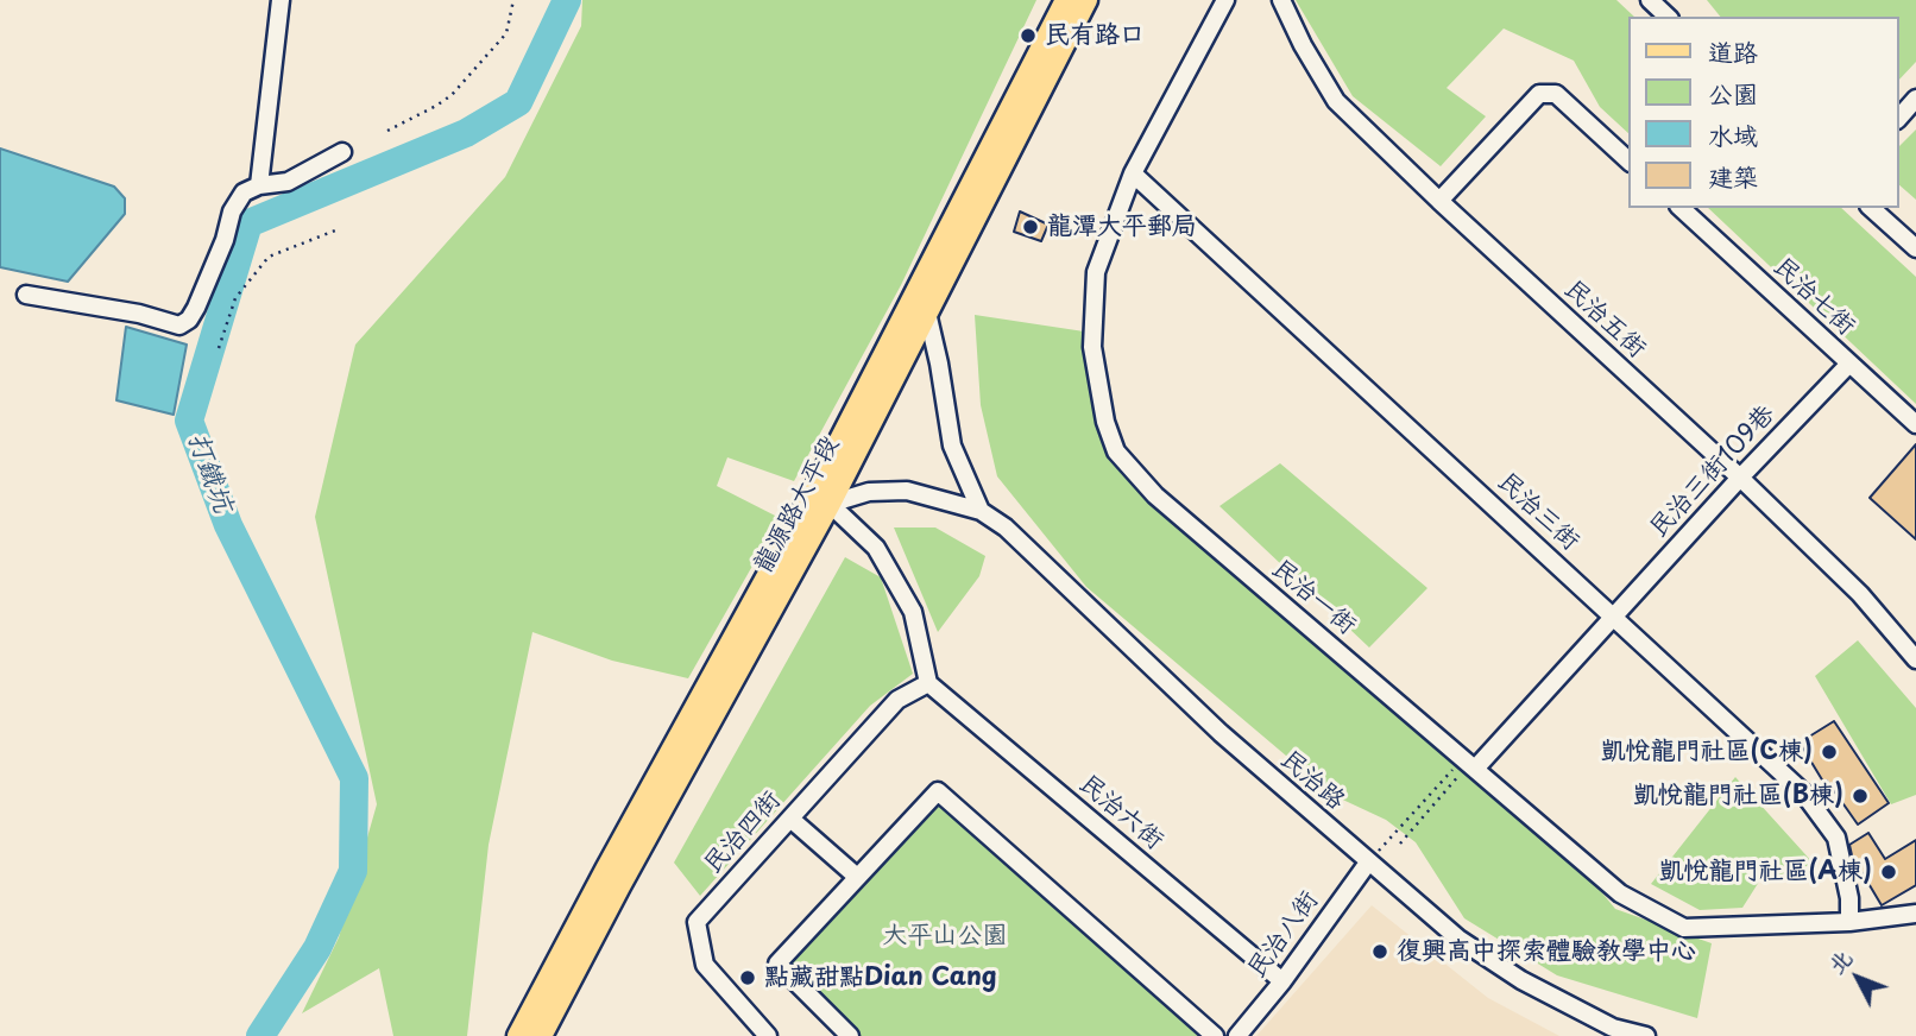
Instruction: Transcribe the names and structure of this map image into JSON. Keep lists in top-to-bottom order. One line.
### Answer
{"streets":{"main road":["龍源路大平段"],"street":["民治七街","民治五街","民治三街109巷","民治三街","民治一街","民治路","民治六街","民治四街","民治八街"]},"crossings":[["民治七街","民治三街109巷"],["民治五街","民治三街109巷"],["民治三街109巷","民治三街"],["民治三街109巷","民治一街"],["民治三街","民治一街"],["民治路","民治八街"],["民治六街","民治四街"],["民治六街","民治八街"]],"water":["打鐵坑"],"parks":["大平山公園"],"places":["民有路口","龍潭大平郵局","凱悅龍門社區(C棟)","凱悅龍門社區(B棟)","凱悅龍門社區(A棟)","復興高中探索體驗教學中心","點藏甜點Dian Cang"],"legend":["道路","公園","水域","建築"],"north":"top left"}
